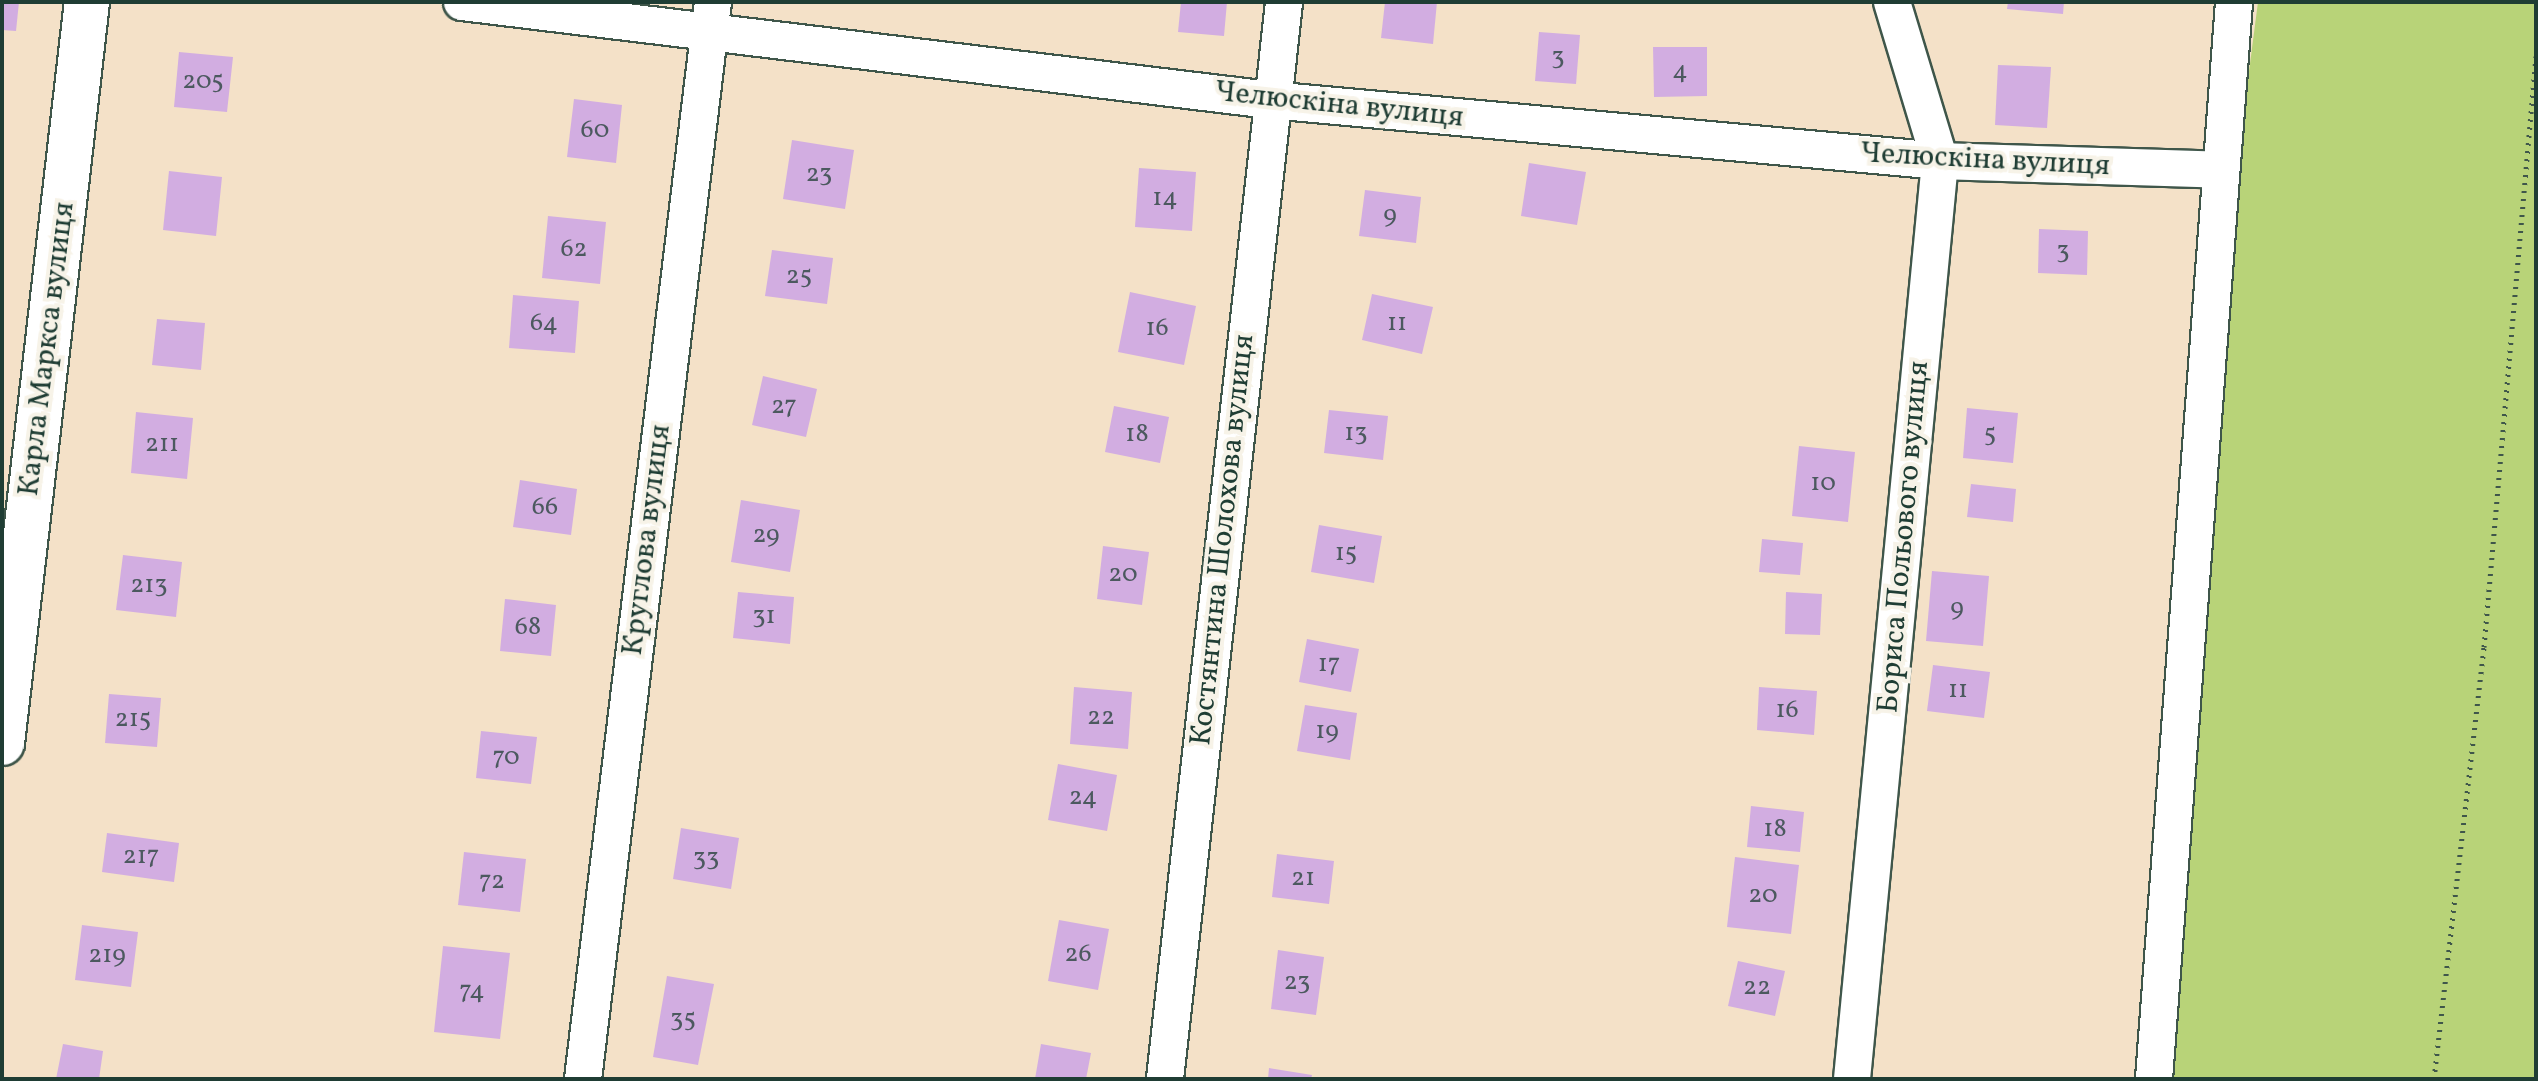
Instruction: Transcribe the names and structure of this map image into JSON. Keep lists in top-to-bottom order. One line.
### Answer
{"streets":{"street":["Челюскіна вулиця","Карла Маркса вулиця","Бориса Польового вулиця","Круглова вулиця","Костянтина Шолохова вулиця"]},"crossings":[["Челюскіна вулиця","Бориса Польового вулиця"],["Челюскіна вулиця","Круглова вулиця"],["Челюскіна вулиця","Костянтина Шолохова вулиця"]],"house_numbers":["3","4","205","60","23","14","9","62","3","25","64","11","16","27","13","18","5","211","10","66","29","15","20","213","9","31","68","17","11","16","22","215","19","70","24","18","217","33","21","72","20","26","219","23","22","74","35"]}
